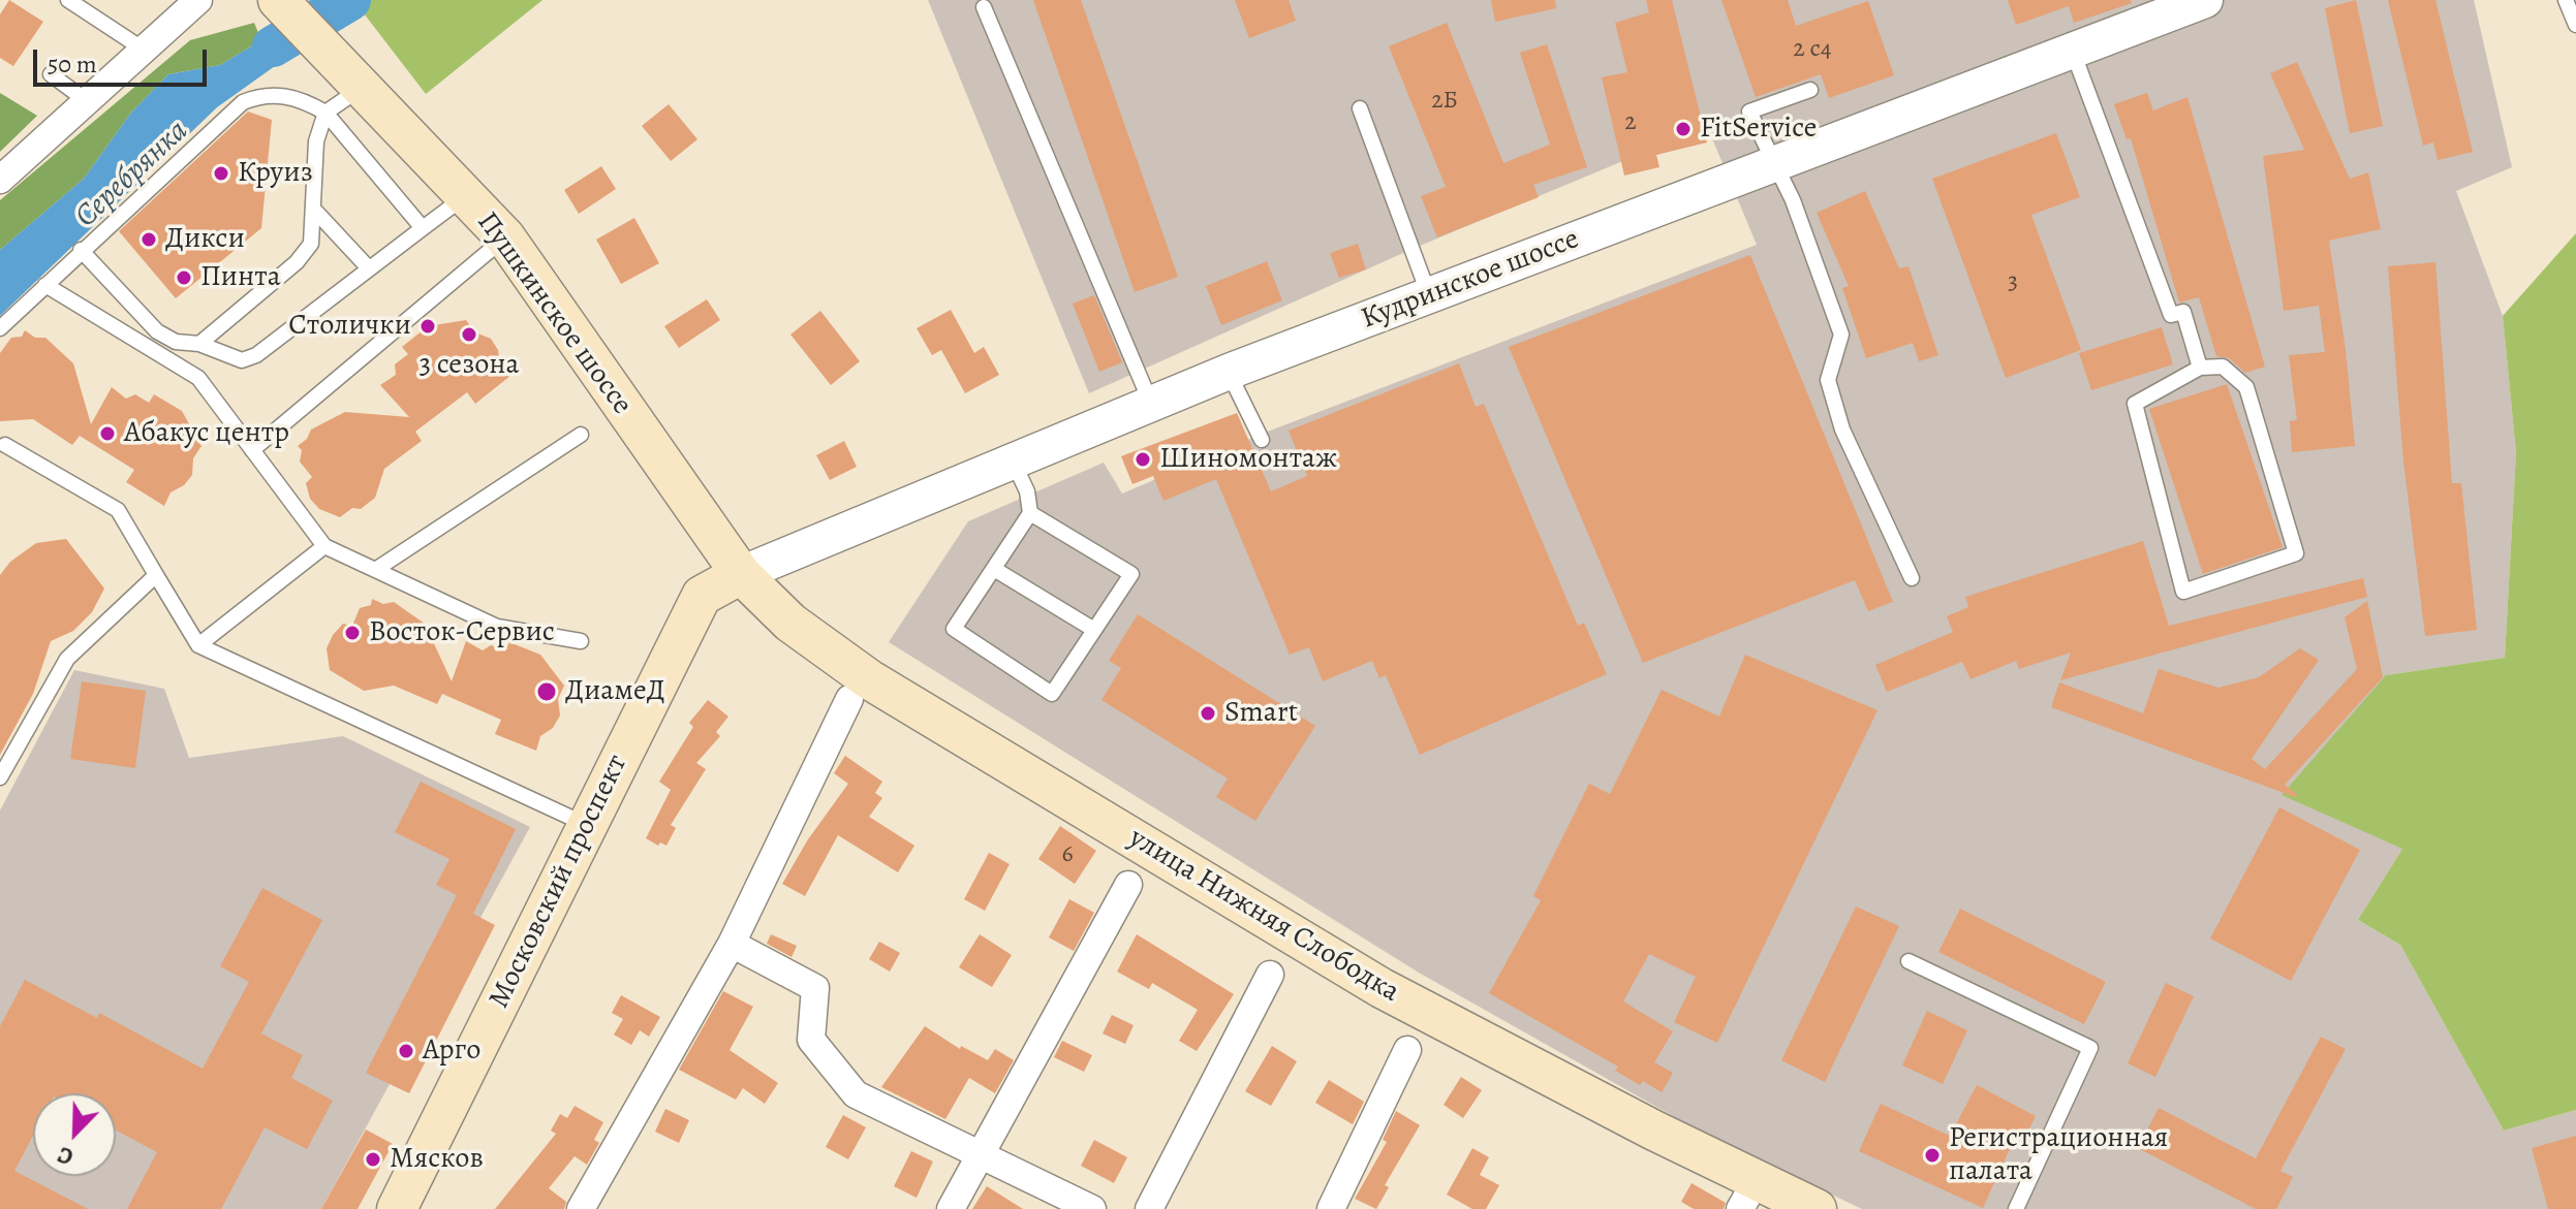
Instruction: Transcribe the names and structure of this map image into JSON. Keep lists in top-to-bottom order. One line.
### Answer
{"streets":{"main road":["Пушкинское шоссе","Московский проспект","улица Нижняя Слободка"],"street":["Кудринское шоссе"]},"crossings":[["Кудринское шоссе","Пушкинское шоссе"],["Кудринское шоссе","Московский проспект"],["Кудринское шоссе","улица Нижняя Слободка"],["Пушкинское шоссе","Московский проспект"],["Пушкинское шоссе","улица Нижняя Слободка"],["Московский проспект","улица Нижняя Слободка"]],"water":["Серебрянка"],"places":["FitService","Круиз","Дикси","Пинта","Столички","3 сезона","Абакус центр","Шиномонтаж","Восток-Сервис","ДиамеД","Smart","Арго","Регистрационная палата","Мясков"],"house_numbers":["2 с4","2Б","2","3","6"],"scale_bar":"50 m","north":"bottom left"}
